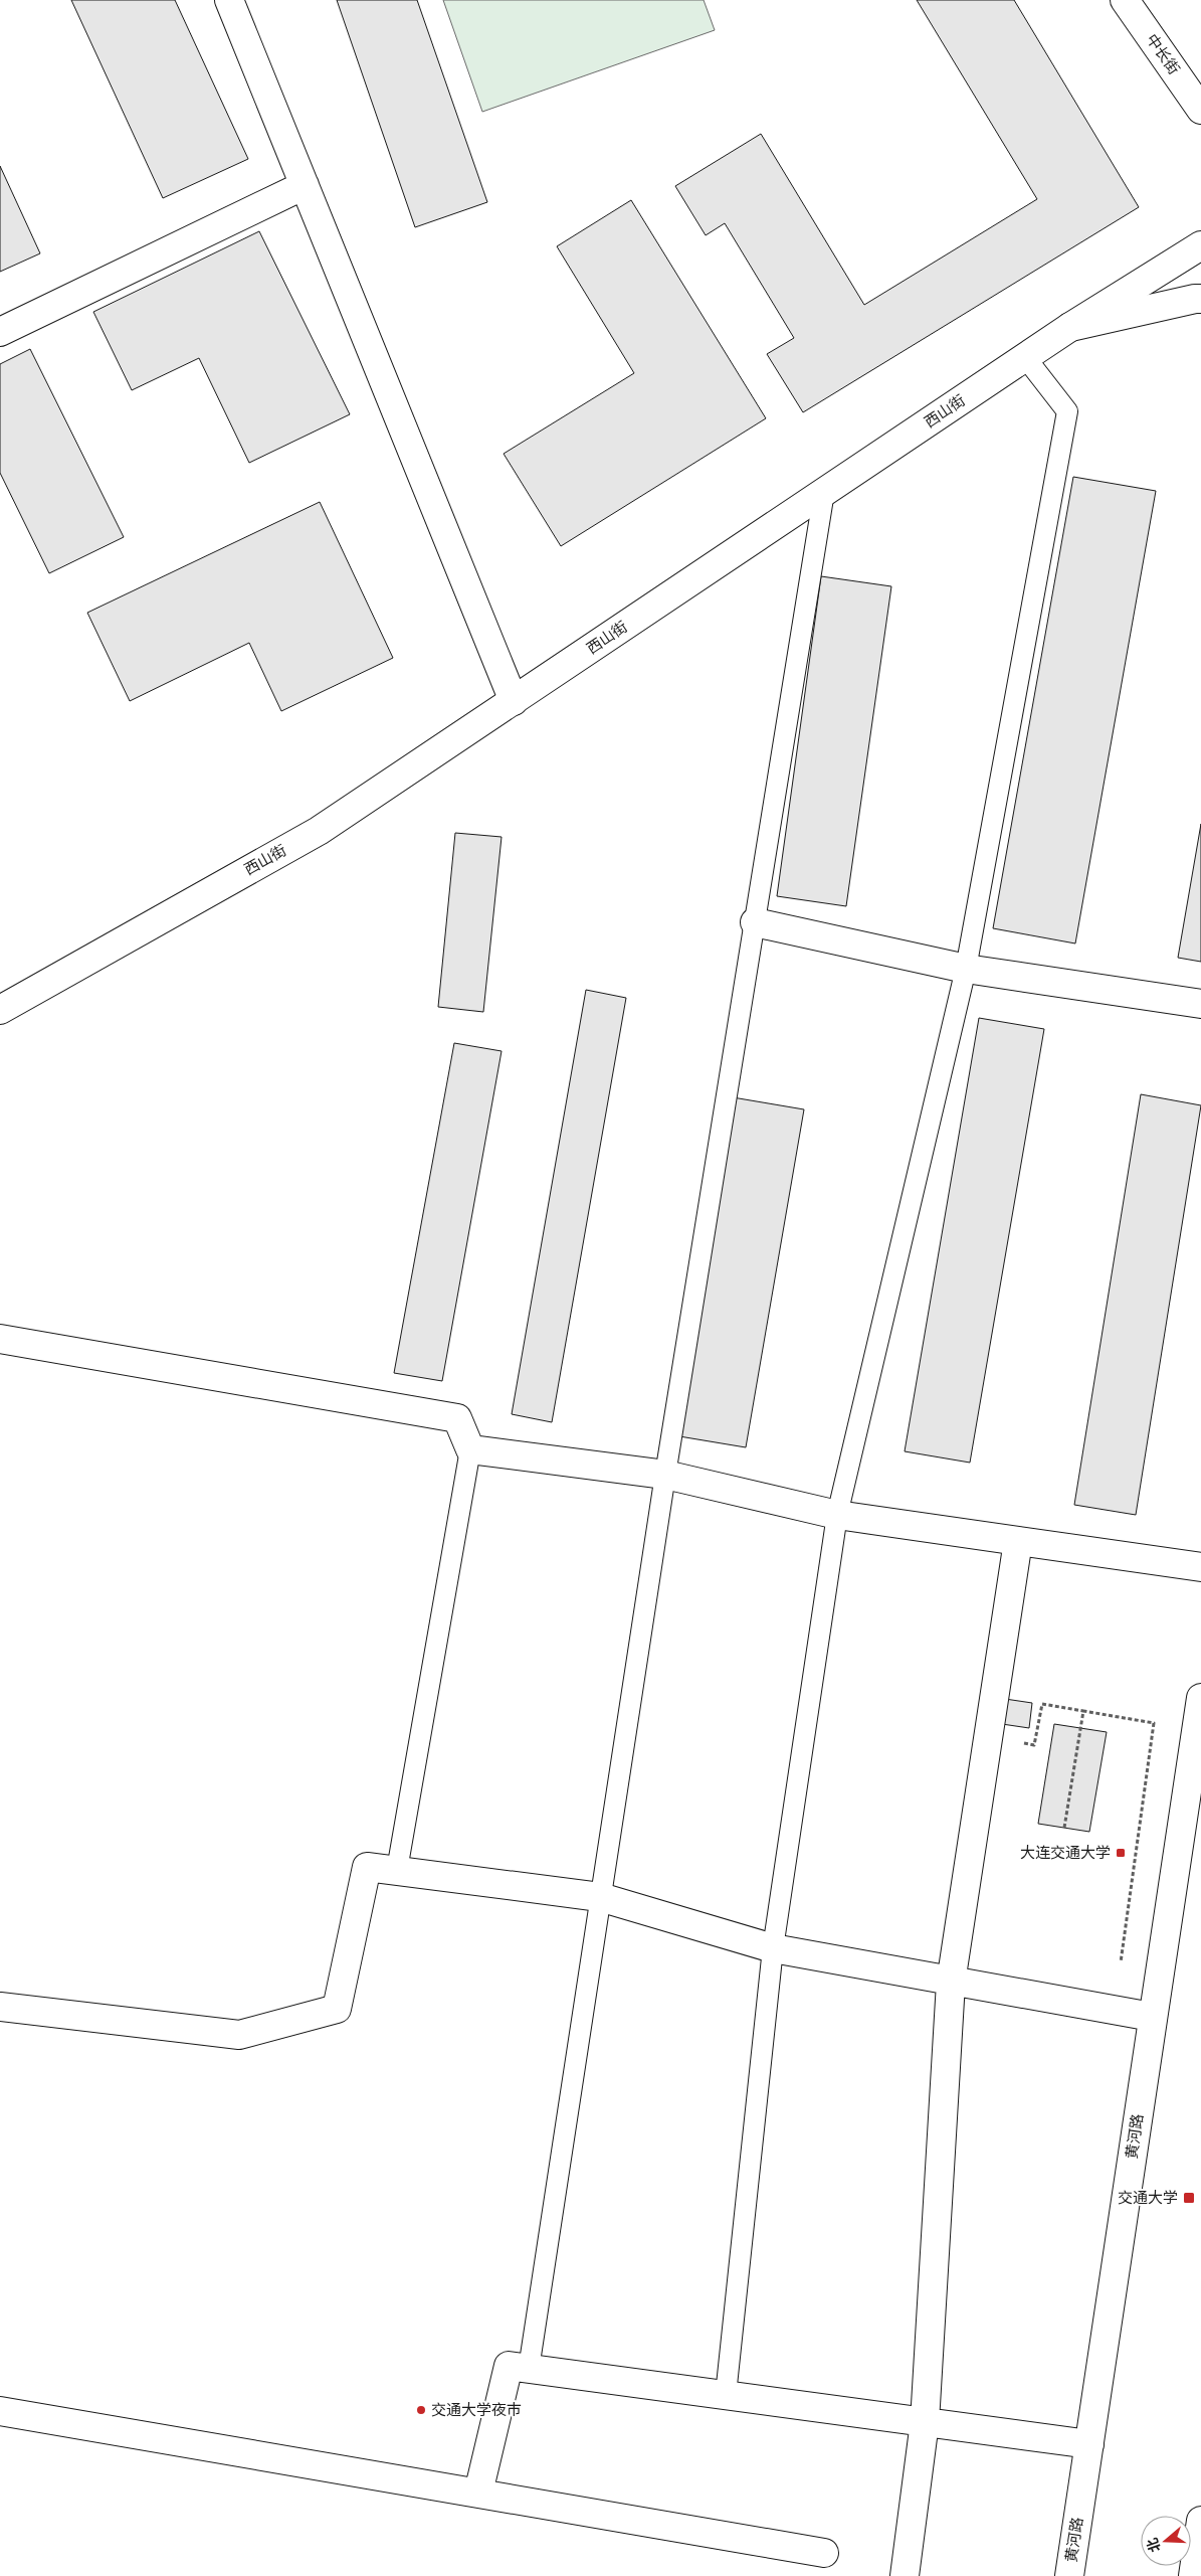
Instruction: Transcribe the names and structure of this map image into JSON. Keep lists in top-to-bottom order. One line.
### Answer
{"streets":{"street":["中长街","西山街","黄河路"]},"places":{"transit":["大连交通大学","交通大学"],"other":["交通大学夜巿"]},"north":"left"}
